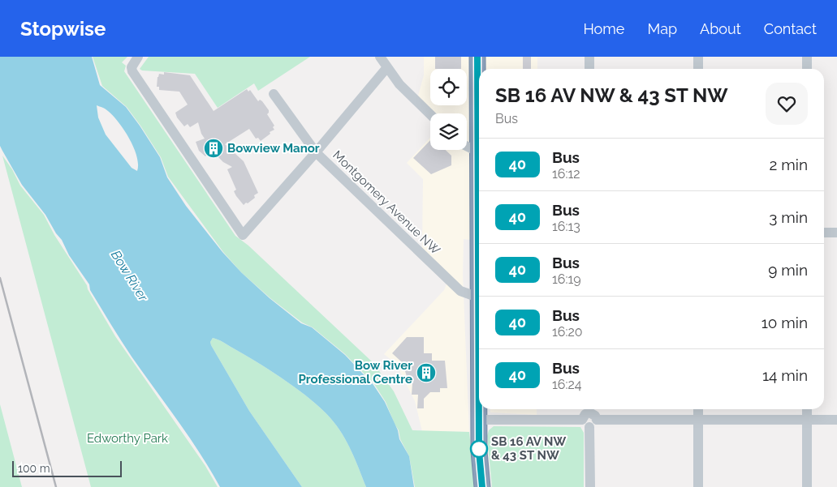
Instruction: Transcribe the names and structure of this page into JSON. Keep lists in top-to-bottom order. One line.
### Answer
{"streets":{"street":["Montgomery Avenue NW"]},"water":["Bow River"],"parks":["Edworthy Park"],"places":{"building":["Bowview Manor","Bow River Professional Centre"],"other":["SB 16 AV NW & 43 ST NW"]},"lines":["bus line 40"],"scale_bar":"100 m","page":{"header":"Stopwise","nav":["Home","Map","About","Contact"],"heading":["SB 16 AV NW & 43 ST NW","Bus"],"list":[{"mark":"40","name":"Bus","note":"16:12","value":"2 min"},{"mark":"40","name":"Bus","note":"16:13","value":"3 min"},{"mark":"40","name":"Bus","note":"16:19","value":"9 min"},{"mark":"40","name":"Bus","note":"16:20","value":"10 min"},{"mark":"40","name":"Bus","note":"16:24","value":"14 min"}],"scale":"100 m"}}
